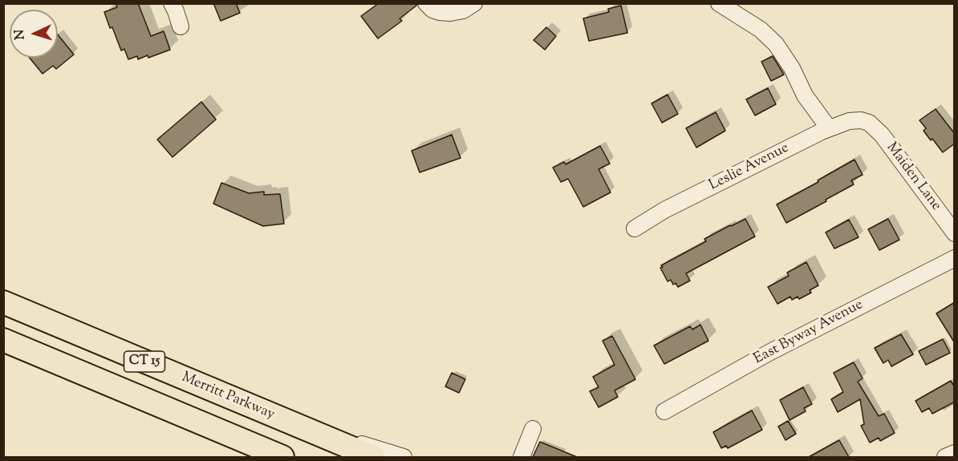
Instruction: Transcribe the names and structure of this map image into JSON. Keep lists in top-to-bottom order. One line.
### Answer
{"streets":{"highway":["CT 15","Merritt Parkway"],"street":["Leslie Avenue","Maiden Lane","East Byway Avenue"]},"crossings":[["Leslie Avenue","Maiden Lane"]],"north":"left"}
